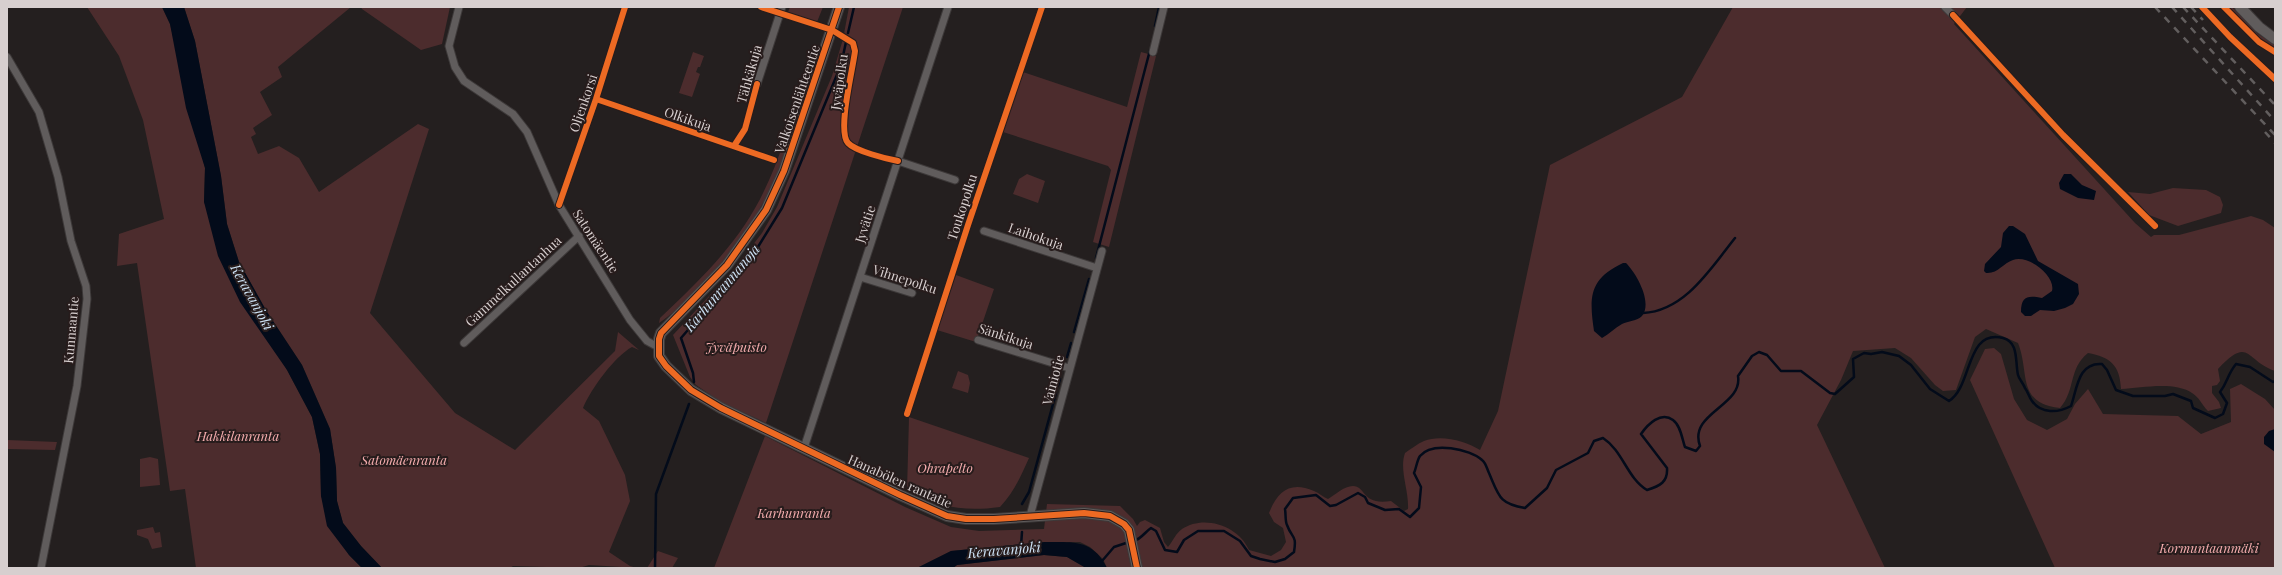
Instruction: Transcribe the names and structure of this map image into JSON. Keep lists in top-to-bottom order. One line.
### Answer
{"streets":{"street":["Tähkäkuja","Valkoisenlähteentie","Jyvätie","Laihokuja","Satomäentie","Vihnepolku","Gammelkullantanhua","Kunnaantie","Sänkikuja","Vainiotie","Hanabölen rantatie"],"cycle path":["Jyväpolku","Oljenkorsi","Toukopolku"]},"crossings":[["Valkoisenlähteentie","Satomäentie"],["Valkoisenlähteentie","Hanabölen rantatie"],["Jyvätie","Vihnepolku"],["Jyvätie","Hanabölen rantatie"],["Laihokuja","Vainiotie"],["Satomäentie","Gammelkullantanhua"],["Satomäentie","Hanabölen rantatie"],["Sänkikuja","Vainiotie"],["Vainiotie","Hanabölen rantatie"]],"water":["Karhunrannanoja","Keravanjoki"],"parks":["Jyväpuisto","Hakkilanranta","Satomäenranta","Ohrapelto","Karhunranta","Kormuntaanmäki"]}
